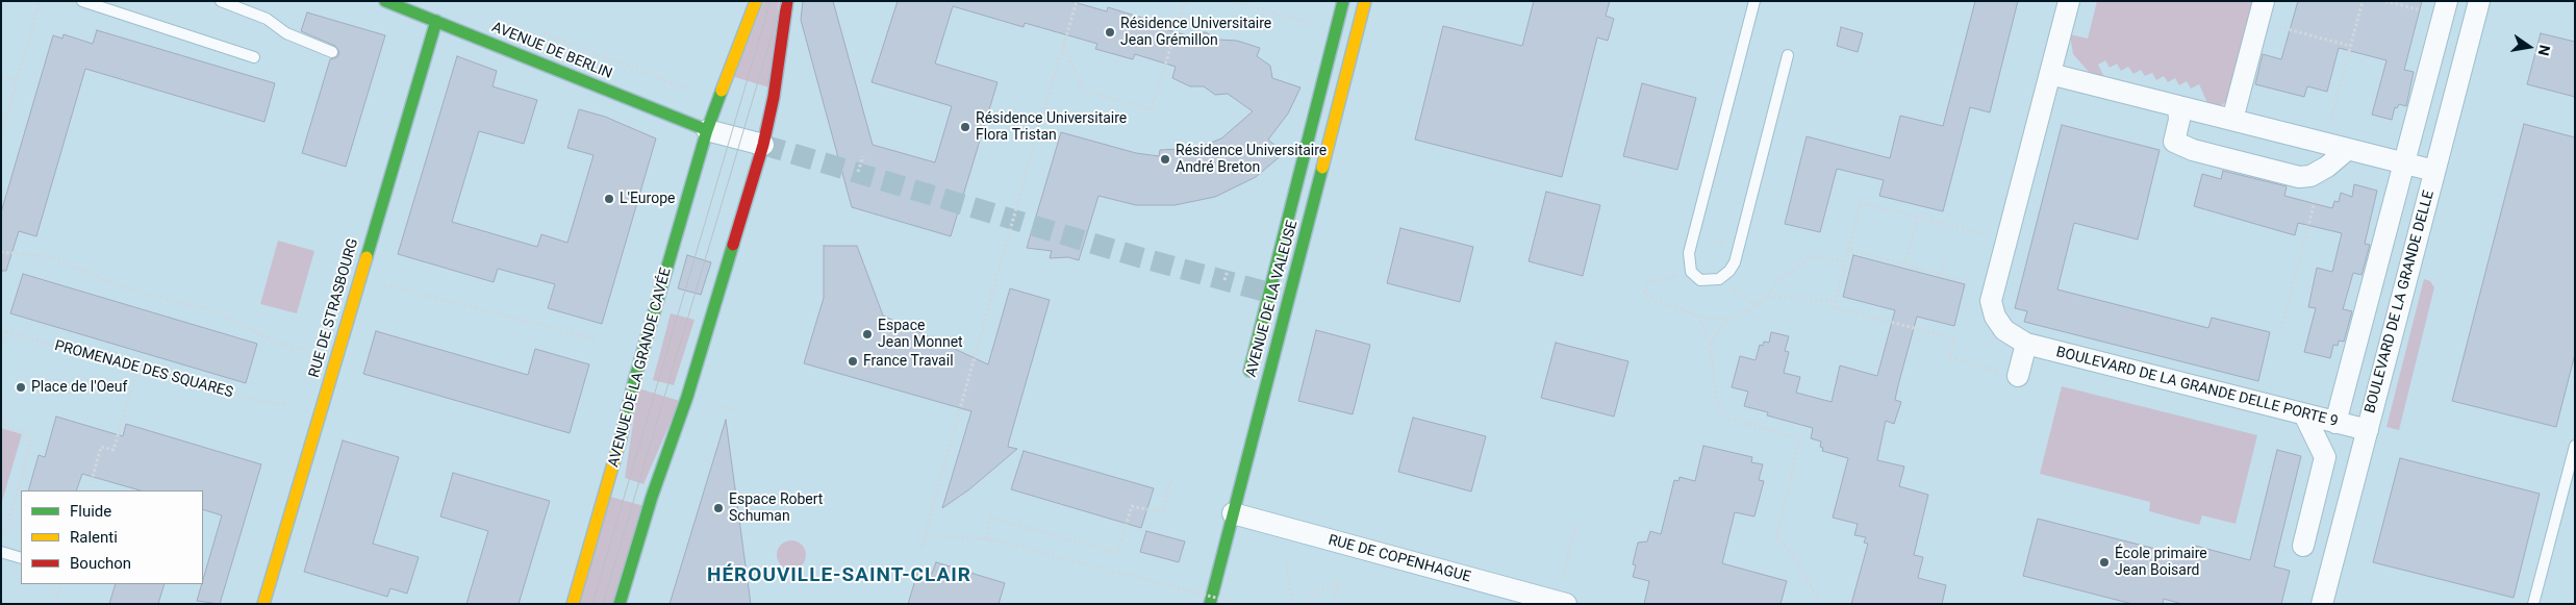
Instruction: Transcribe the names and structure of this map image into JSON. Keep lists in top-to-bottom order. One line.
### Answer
{"streets":{"street":["AVENUE DE BERLIN","AVENUE DE LA VALEUSE","BOULEVARD DE LA GRANDE DELLE","RUE DE STRASBOURG","AVENUE DE LA GRANDE CAVÉE","BOULEVARD DE LA GRANDE DELLE PORTE 9","RUE DE COPENHAGUE"],"path":["PROMENADE DES SQUARES"]},"crossings":[["AVENUE DE BERLIN","RUE DE STRASBOURG"],["AVENUE DE BERLIN","AVENUE DE LA GRANDE CAVÉE"],["AVENUE DE LA VALEUSE","RUE DE COPENHAGUE"],["BOULEVARD DE LA GRANDE DELLE","BOULEVARD DE LA GRANDE DELLE PORTE 9"]],"districts":["HÉROUVILLE-SAINT-CLAIR"],"places":["Résidence Universitaire Jean Grémillon","Résidence Universitaire Flora Tristan","Résidence Universitaire André Breton","L'Europe","Espace Jean Monnet","France Travail","Place de l'Oeuf","Espace Robert Schuman","École primaire Jean Boisard"],"legend":["Fluide","Ralenti","Bouchon"],"north":"right"}
